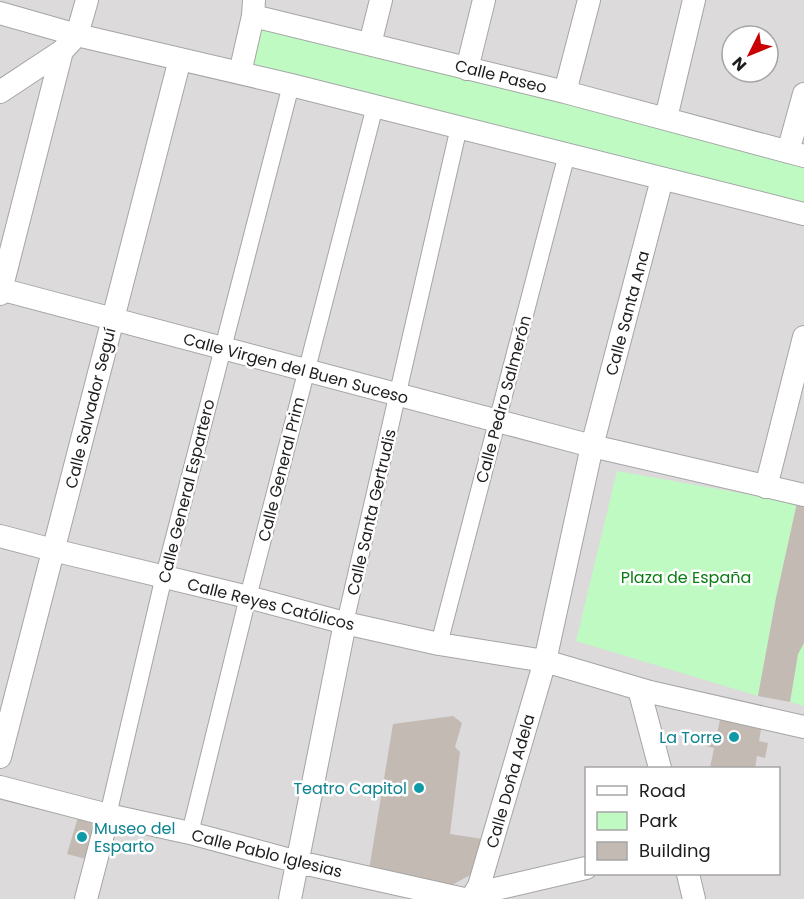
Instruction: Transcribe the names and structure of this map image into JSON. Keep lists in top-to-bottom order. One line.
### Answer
{"streets":{"street":["Calle Paseo","Calle Santa Ana","Calle Virgen del Buen Suceso","Calle Pedro Salmerón","Calle Salvador Seguí","Calle General Prim","Calle General Espartero","Calle Santa Gertrudis","Calle Reyes Católicos","Calle Doña Adela","Calle Pablo Iglesias"]},"crossings":[["Calle Santa Ana","Calle Virgen del Buen Suceso"],["Calle Virgen del Buen Suceso","Calle Pedro Salmerón"],["Calle Virgen del Buen Suceso","Calle Salvador Seguí"],["Calle Virgen del Buen Suceso","Calle General Prim"],["Calle Virgen del Buen Suceso","Calle General Espartero"],["Calle Virgen del Buen Suceso","Calle Santa Gertrudis"],["Calle Pedro Salmerón","Calle Reyes Católicos"],["Calle Salvador Seguí","Calle Reyes Católicos"],["Calle General Prim","Calle Reyes Católicos"],["Calle General Prim","Calle Pablo Iglesias"],["Calle General Espartero","Calle Reyes Católicos"],["Calle General Espartero","Calle Pablo Iglesias"],["Calle Santa Gertrudis","Calle Reyes Católicos"],["Calle Santa Gertrudis","Calle Pablo Iglesias"],["Calle Reyes Católicos","Calle Doña Adela"],["Calle Doña Adela","Calle Pablo Iglesias"]],"parks":["Plaza de España"],"places":["La Torre","Teatro Capitol","Museo del Esparto"],"legend":["Road","Park","Building"],"north":"bottom left"}
